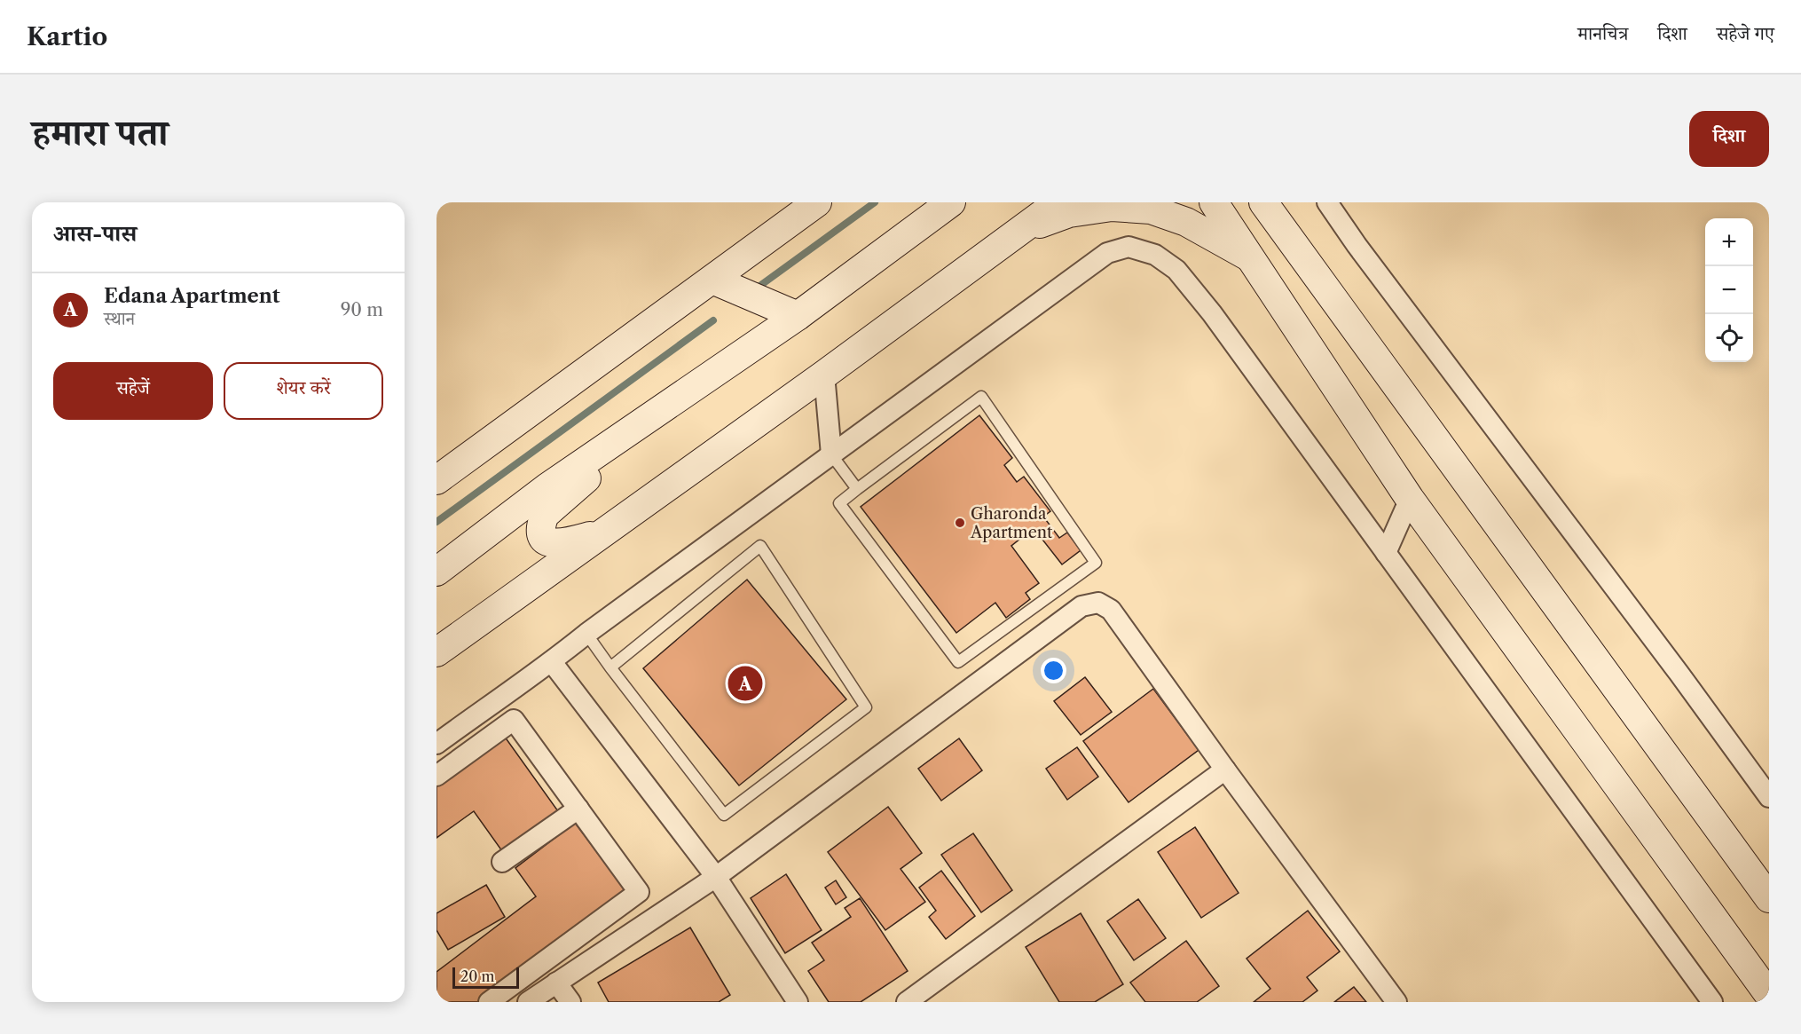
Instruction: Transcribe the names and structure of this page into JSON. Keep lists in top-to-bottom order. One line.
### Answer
{"places":["Gharonda Apartment"],"scale_bar":"20 m","page":{"header":"Kartio","nav":["मानचित्र","दिशा","सहेजे गए"],"title":"हमारा पता","buttons":["दिशा",["सहेजें","शेयर करें"]],"heading":"आस-पास","map_buttons":["+","−"],"list":[{"mark":"A","name":"Edana Apartment","note":"स्थान","value":"90 m"}],"pins":"A","scale":"20 m"}}
